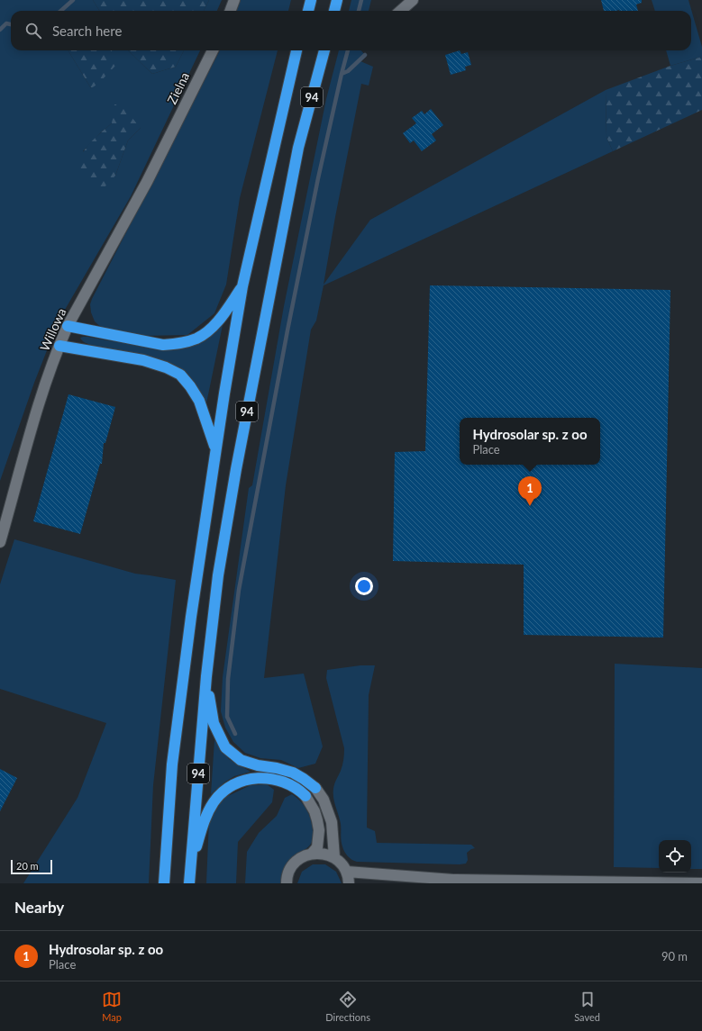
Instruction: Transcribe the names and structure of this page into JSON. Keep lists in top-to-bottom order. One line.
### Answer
{"streets":{"highway":["94"],"street":["Zielna","Willowa"]},"crossings":[["Zielna","Willowa"]],"scale_bar":"20 m","page":{"search":"Search here","popup":["Hydrosolar sp. z oo","Place"],"pins":"1","scale":"20 m","heading":"Nearby","list":[{"mark":"1","name":"Hydrosolar sp. z oo","note":"Place","value":"90 m"}],"nav":["Map","Directions","Saved"]}}
